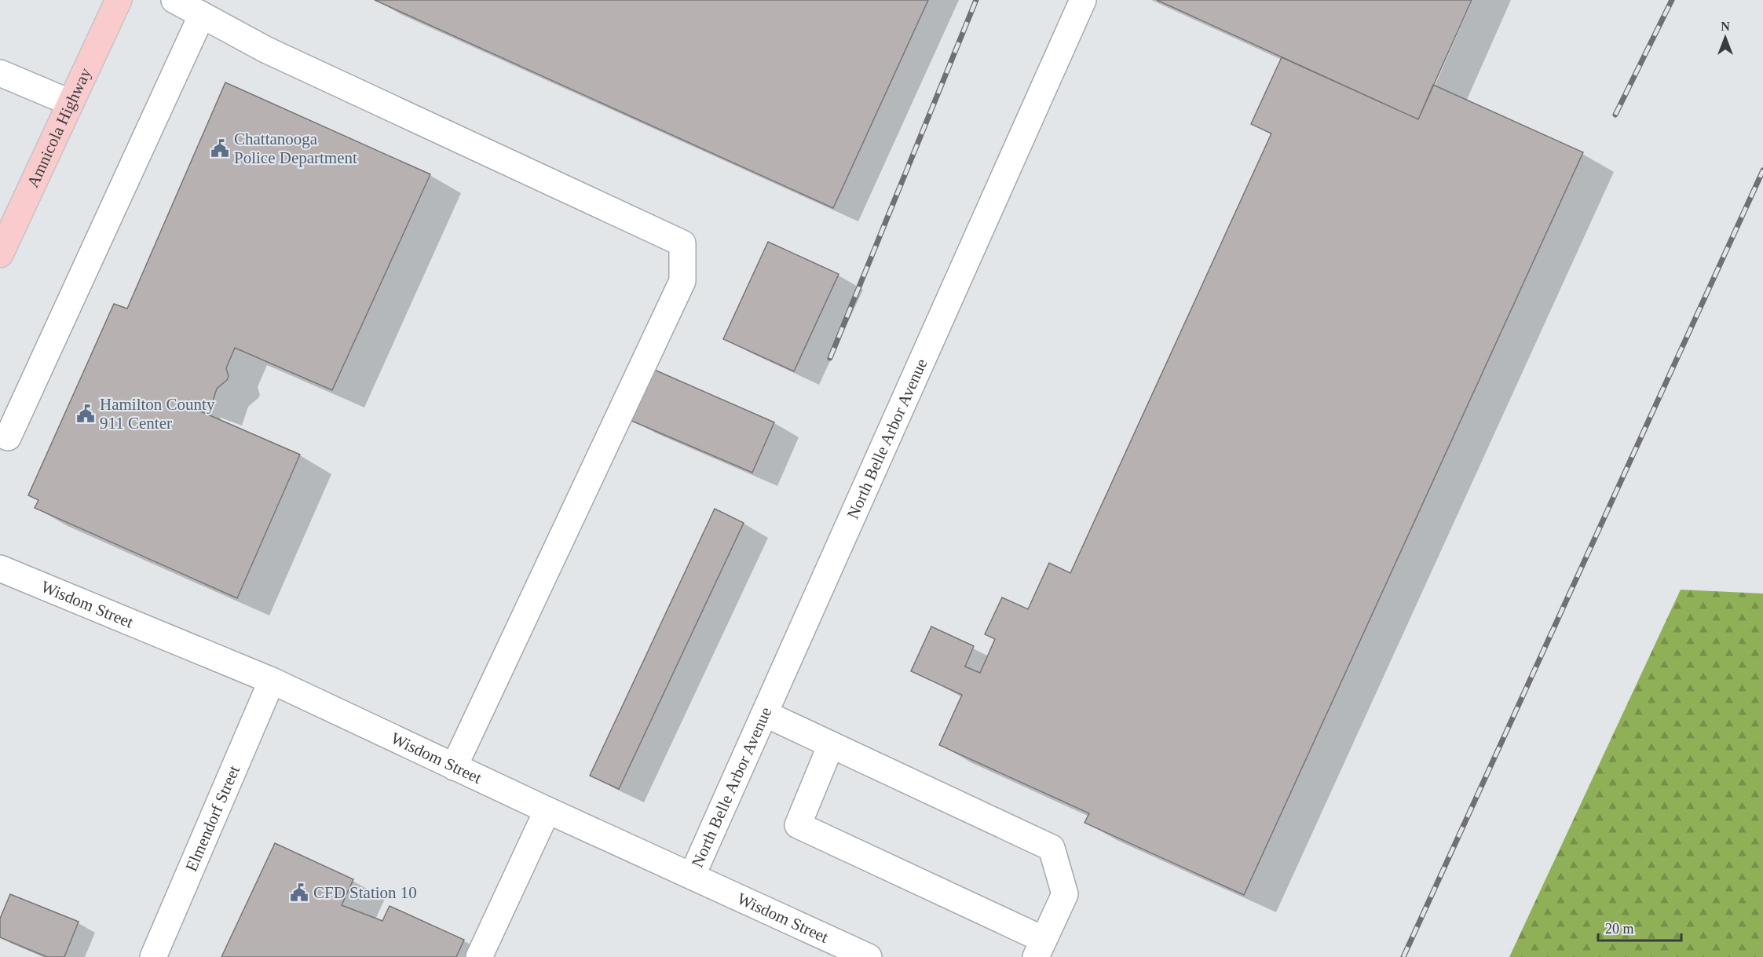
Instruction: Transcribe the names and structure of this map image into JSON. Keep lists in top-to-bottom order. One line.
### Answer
{"streets":{"main road":["Amnicola Highway"],"street":["North Belle Arbor Avenue","Wisdom Street","Elmendorf Street"]},"crossings":[["North Belle Arbor Avenue","Wisdom Street"],["Wisdom Street","Elmendorf Street"]],"places":{"public building":["Chattanooga Police Department","Hamilton County 911 Center","CFD Station 10"]},"scale_bar":"20 m","north":"top"}
